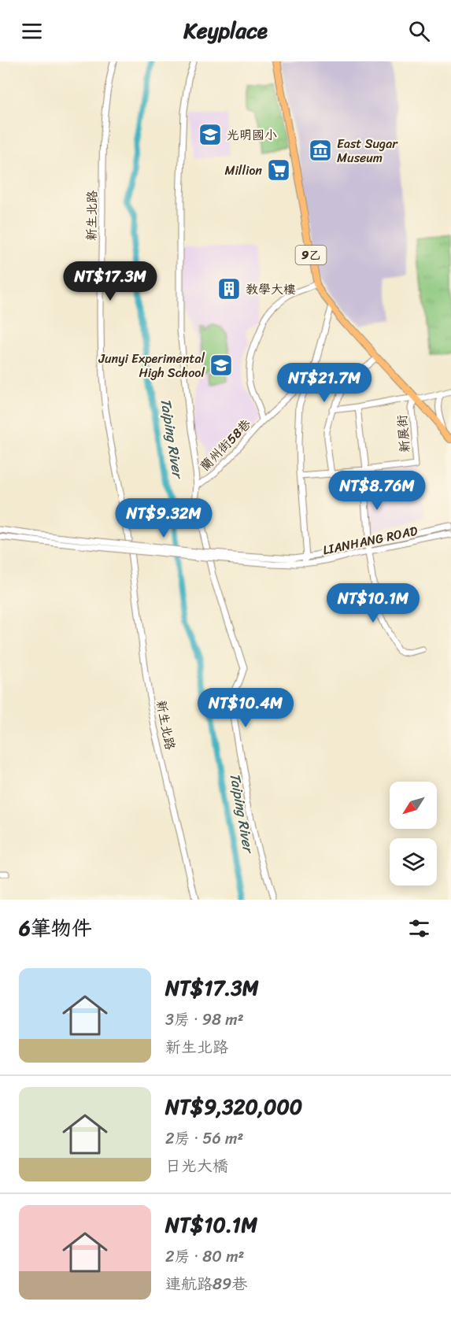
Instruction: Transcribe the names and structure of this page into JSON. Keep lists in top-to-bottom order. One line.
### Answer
{"streets":{"main road":["9乙"],"street":["新生北路","新展街","蘭州街58巷","LIANHANG ROAD"]},"crossings":[["9乙","新展街"]],"water":["Taiping River"],"places":{"school or university":["光明國小","Junyi Experimental High School"],"museum":["East Sugar Museum"],"supermarket":["Million"],"building":["教學大樓"]},"north":"bottom left","page":{"header":"Keyplace","price":["NT$17.3M","NT$21.7M","NT$8.76M","NT$9.32M","NT$10.1M","NT$10.4M"],"heading":"6筆物件","list":[{"name":"NT$17.3M","note":"3房 · 98 m² · 新生北路"},{"name":"NT$9,320,000","note":"2房 · 56 m² · 日光大橋"},{"name":"NT$10.1M","note":"2房 · 80 m² · 連航路89巷"}]}}
